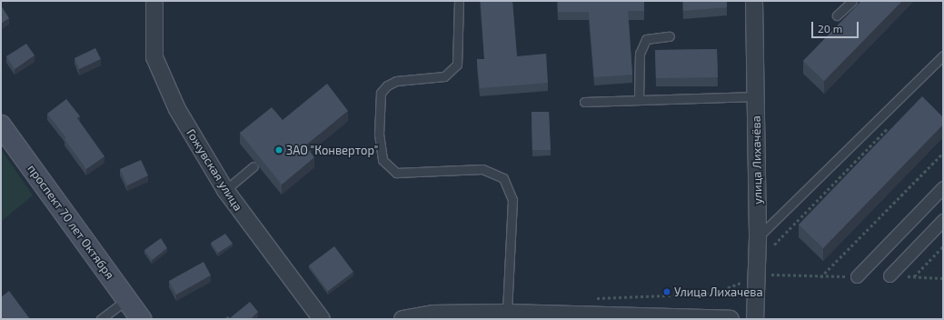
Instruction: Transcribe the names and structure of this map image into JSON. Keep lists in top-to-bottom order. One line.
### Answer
{"streets":{"main road":["проспект 70 лет Октября"],"street":["улица Лихачёва","Гожувская улица"]},"places":["ЗАО \"Конвертор\"","Улица Лихачева"],"scale_bar":"20 m"}
